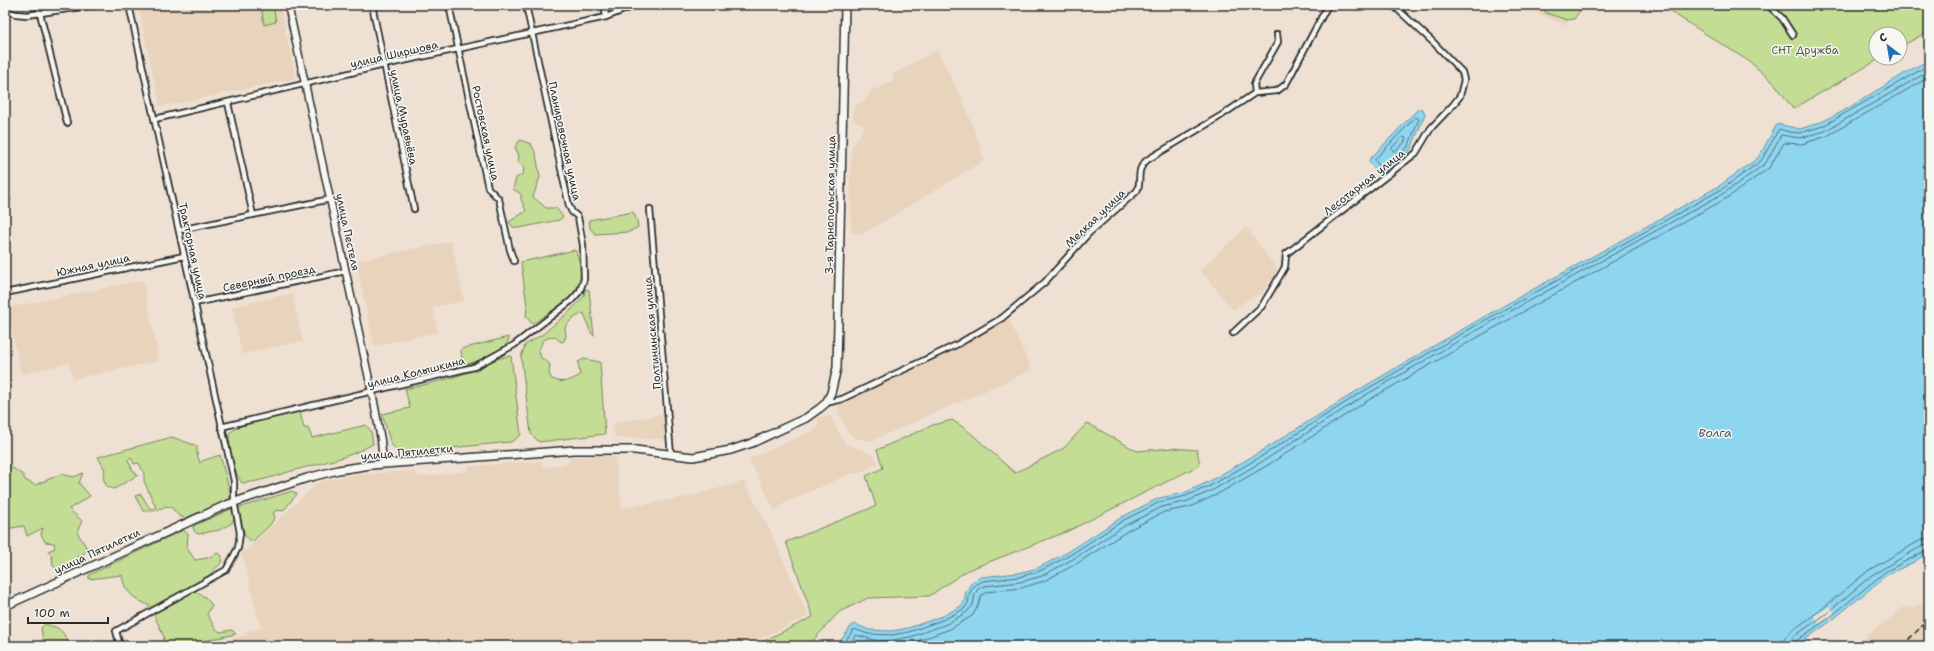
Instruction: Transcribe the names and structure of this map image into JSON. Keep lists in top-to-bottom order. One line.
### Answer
{"streets":{"main road":["3-я Тарнопольская улица","улица Пятилетки"],"street":["улица Ширшова","улица Муравьёва","Ростовская улица","Планировочная улица","Лесотарная улица","Мелкая улица","улица Пестеля","Тракторная улица","Южная улица","Северный проезд","Полтининская улица","улица Колышкина"]},"crossings":[["улица Ширшова","улица Муравьёва"],["улица Ширшова","Ростовская улица"],["улица Ширшова","Планировочная улица"],["улица Ширшова","улица Пестеля"],["улица Ширшова","Тракторная улица"],["Планировочная улица","улица Колышкина"],["3-я Тарнопольская улица","Мелкая улица"],["3-я Тарнопольская улица","улица Пятилетки"],["Мелкая улица","улица Пятилетки"],["улица Пестеля","Северный проезд"],["улица Пестеля","улица Колышкина"],["улица Пестеля","улица Пятилетки"],["Тракторная улица","Южная улица"],["Тракторная улица","Северный проезд"],["Тракторная улица","улица Колышкина"],["Тракторная улица","улица Пятилетки"],["Полтининская улица","улица Пятилетки"]],"water":["Волга"],"parks":["СНТ Дружба"],"scale_bar":"100 m","north":"top left"}
